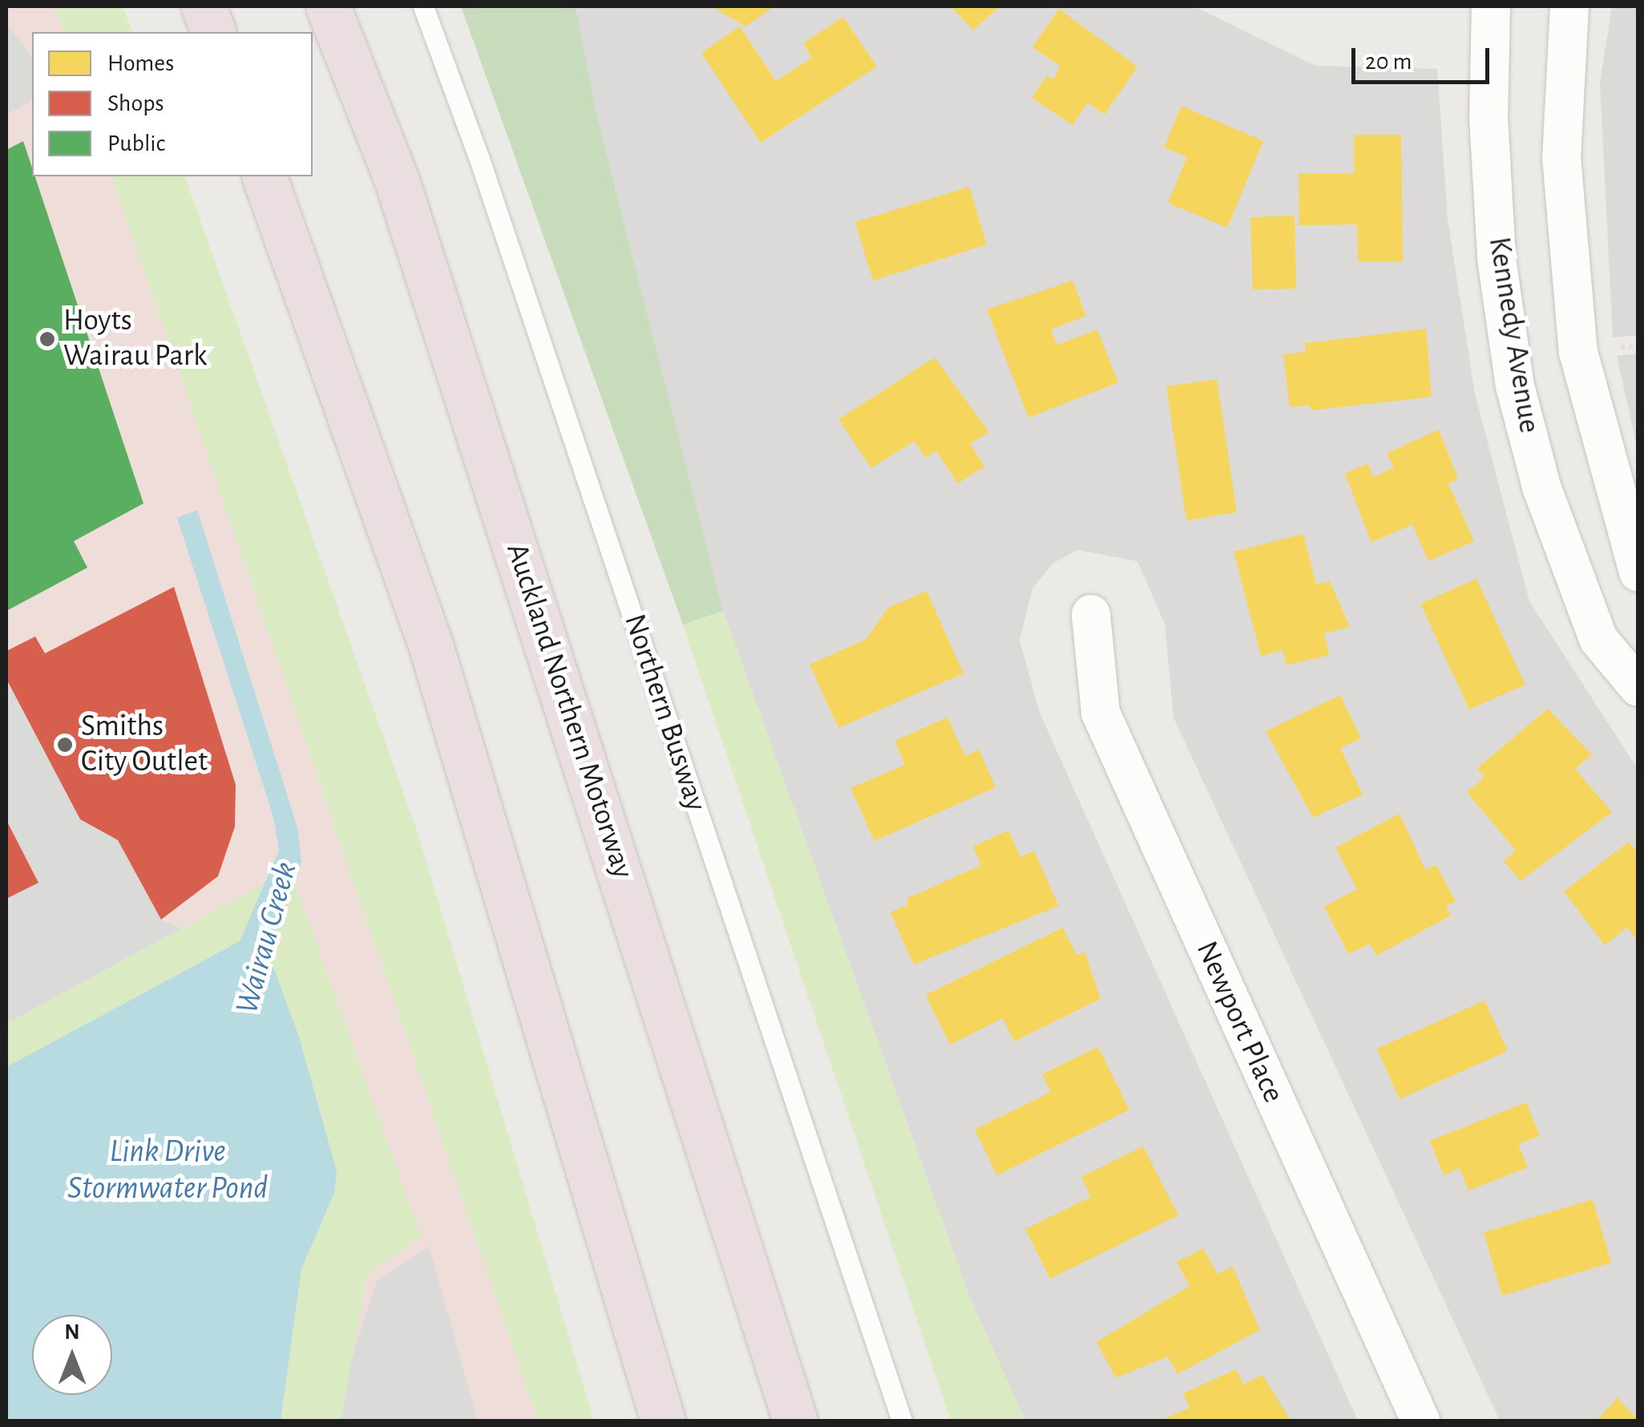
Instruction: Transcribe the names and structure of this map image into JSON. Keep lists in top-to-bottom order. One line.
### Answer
{"streets":{"highway":["Auckland Northern Motorway"],"street":["Kennedy Avenue","Newport Place"],"lane":["Northern Busway"]},"water":["Wairau Creek","Link Drive Stormwater Pond"],"places":["Hoyts Wairau Park","Smiths City Outlet"],"legend":["Homes","Shops","Public"],"scale_bar":"20 m","north":"top"}
